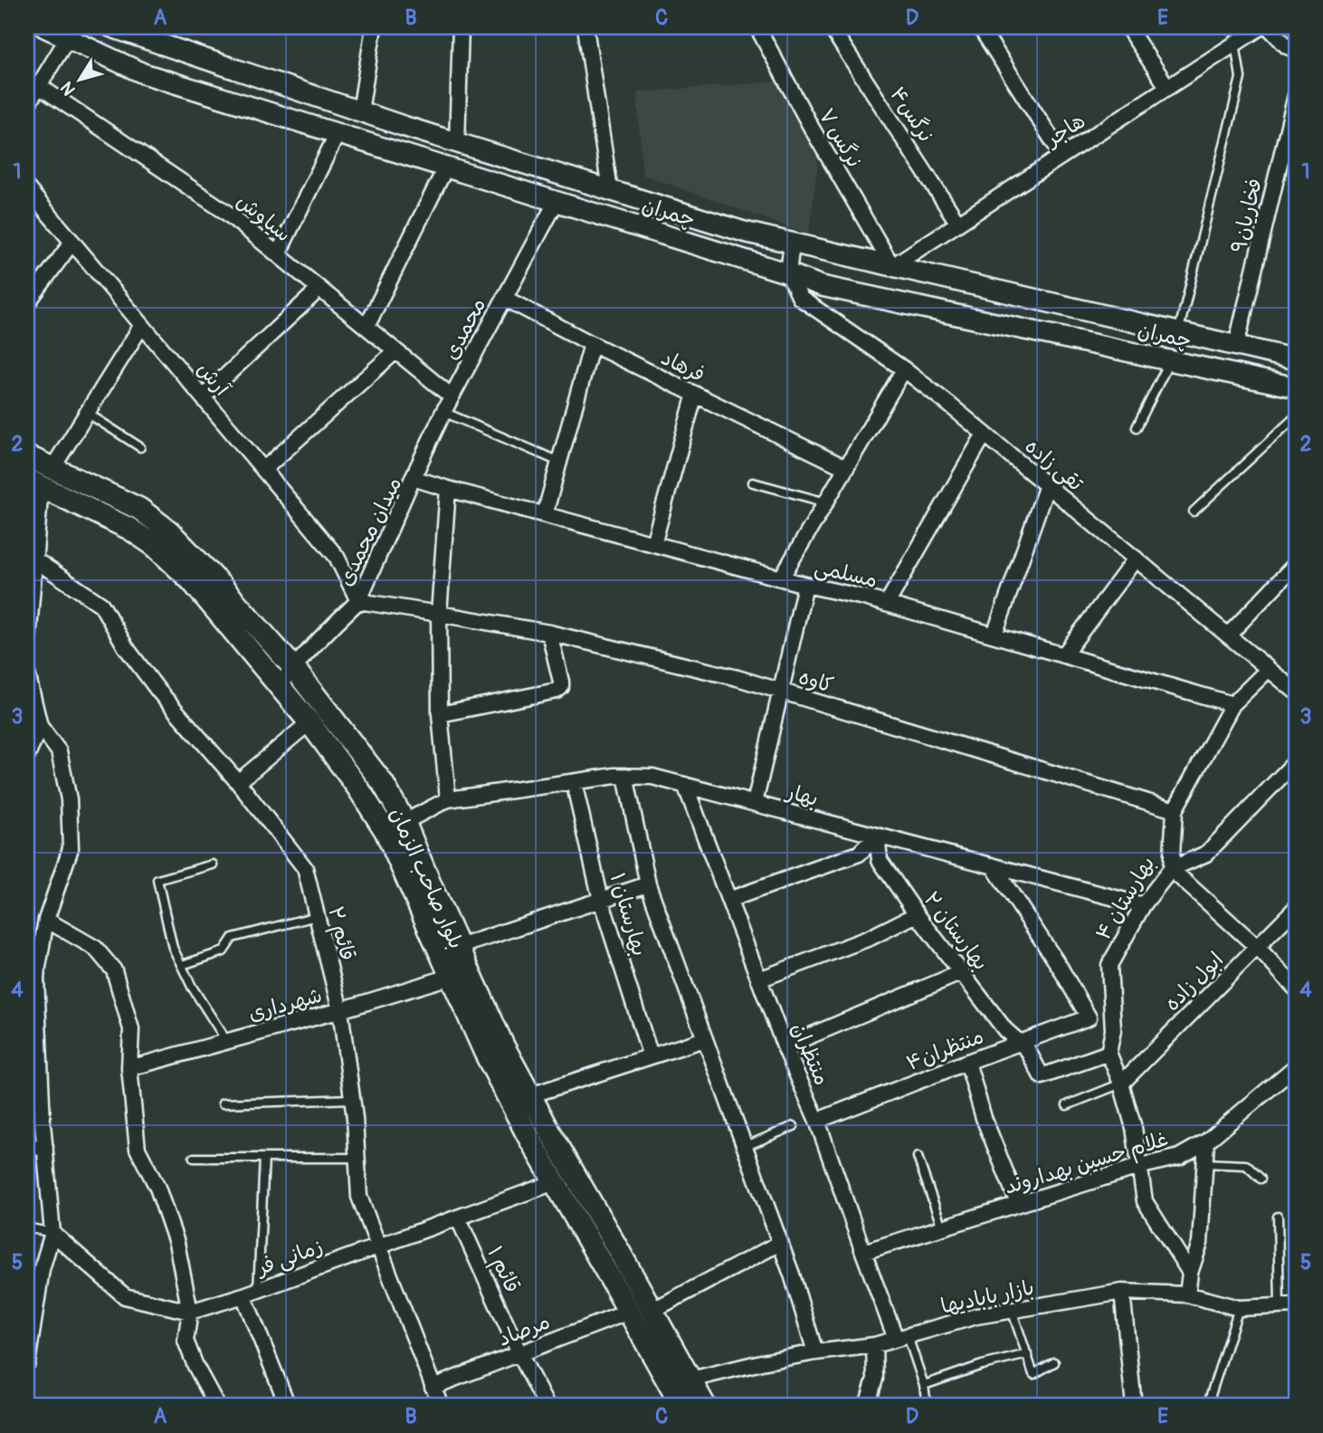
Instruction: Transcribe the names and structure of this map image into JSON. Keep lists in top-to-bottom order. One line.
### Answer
{"streets":{"main road":["بلوار صاحب الزمان"],"street":["نرگس۴","هاجر","نرگس ۷","چمران","فخاریان۹","سیاوش","محمدی","فرهاد","آرش","تقی زاده","میدان محمدی","مسلمی","کاوه","بهار","بهارستان ۴","بهارستان ۱","بهارستان ۲","قائم ۲","ابول زاده","شهرداری","منتظران۴","منتظران","غلام حسین بهداروند","زمانی فر","قائم ۱","بازار بابادیها","مرصاد"]},"crossings":[["نرگس۴","هاجر"],["هاجر","نرگس ۷"],["هاجر","چمران"],["نرگس ۷","چمران"],["چمران","فخاریان۹"],["چمران","محمدی"],["چمران","تقی زاده"],["سیاوش","محمدی"],["محمدی","فرهاد"],["محمدی","میدان محمدی"],["آرش","میدان محمدی"],["تقی زاده","بهارستان ۴"],["میدان محمدی","مسلمی"],["میدان محمدی","کاوه"],["مسلمی","بهارستان ۴"],["کاوه","بهارستان ۴"],["بهار","بلوار صاحب الزمان"],["بهار","بهارستان ۴"],["بهار","بهارستان ۱"],["بهار","بهارستان ۲"],["بهار","منتظران۴"],["بهار","منتظران"],["بلوار صاحب الزمان","شهرداری"],["بلوار صاحب الزمان","زمانی فر"],["بلوار صاحب الزمان","بازار بابادیها"],["بلوار صاحب الزمان","مرصاد"],["بهارستان ۴","بهارستان ۲"],["بهارستان ۴","ابول زاده"],["بهارستان ۴","غلام حسین بهداروند"],["بهارستان ۲","منتظران۴"],["قائم ۲","شهرداری"],["قائم ۲","زمانی فر"],["قائم ۲","مرصاد"],["منتظران۴","منتظران"],["منتظران","غلام حسین بهداروند"],["منتظران","بازار بابادیها"],["زمانی فر","قائم ۱"],["قائم ۱","مرصاد"]],"north":"bottom left","grid":{"columns":["A","B","C","D","E"],"rows":["1","2","3","4","5"]}}
